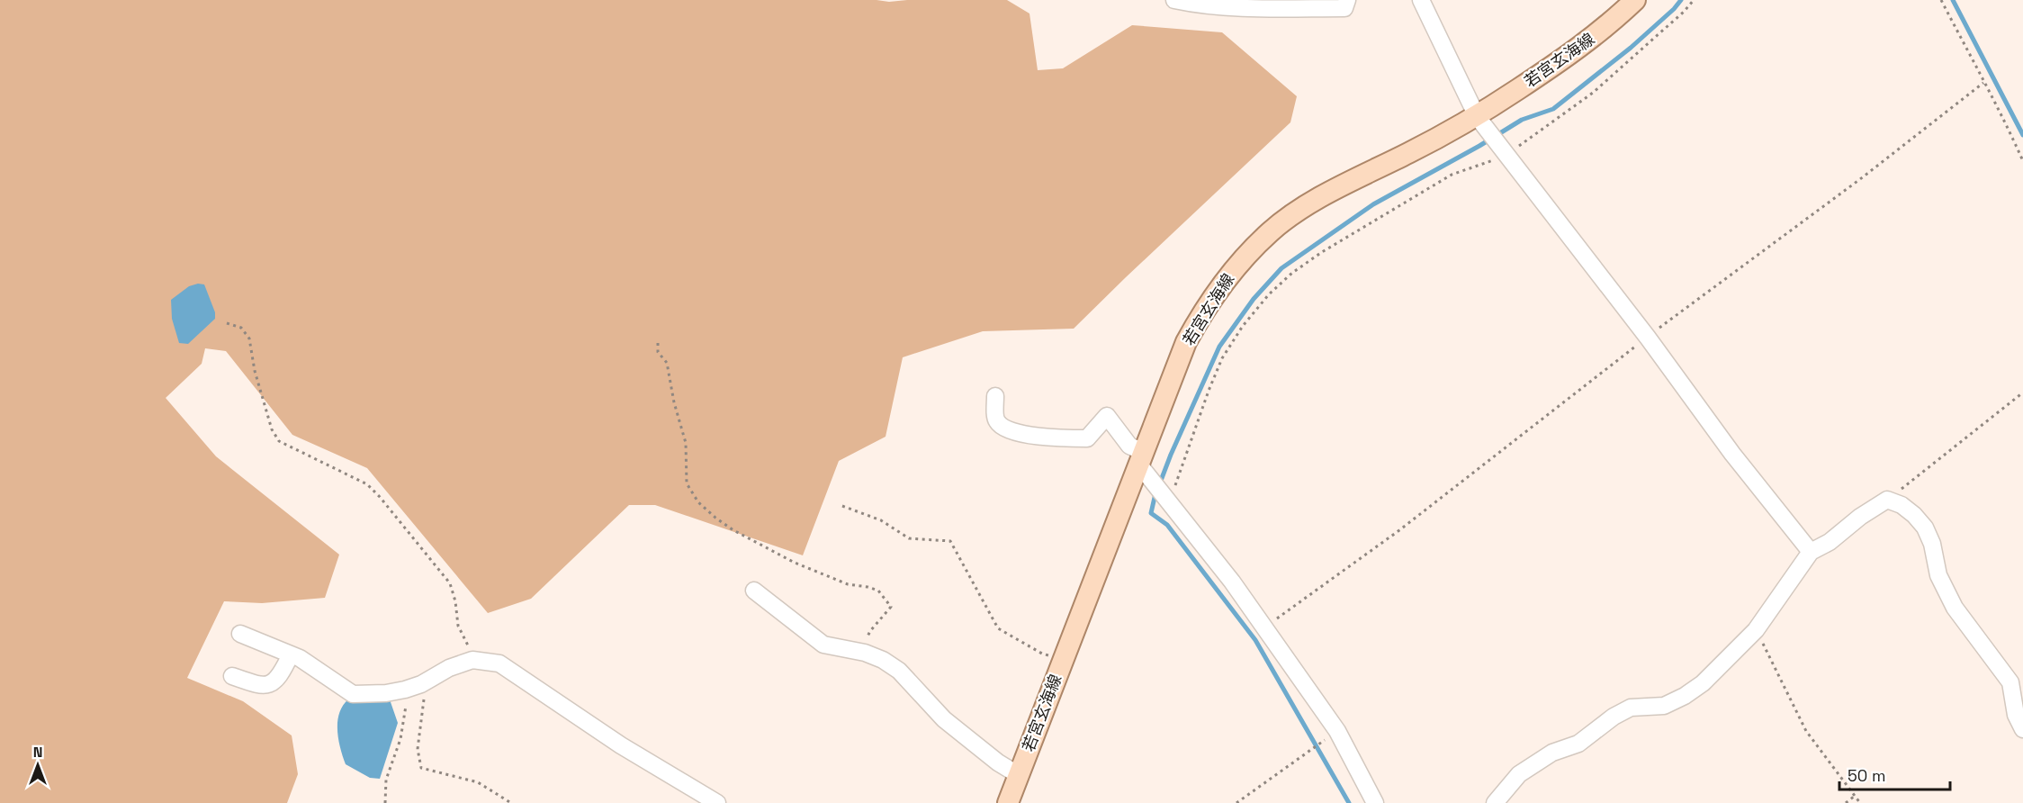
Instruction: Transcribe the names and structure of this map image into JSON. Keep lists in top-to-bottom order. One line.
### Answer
{"streets":{"main road":["若宮玄海線"]},"scale_bar":"50 m","north":"top"}
